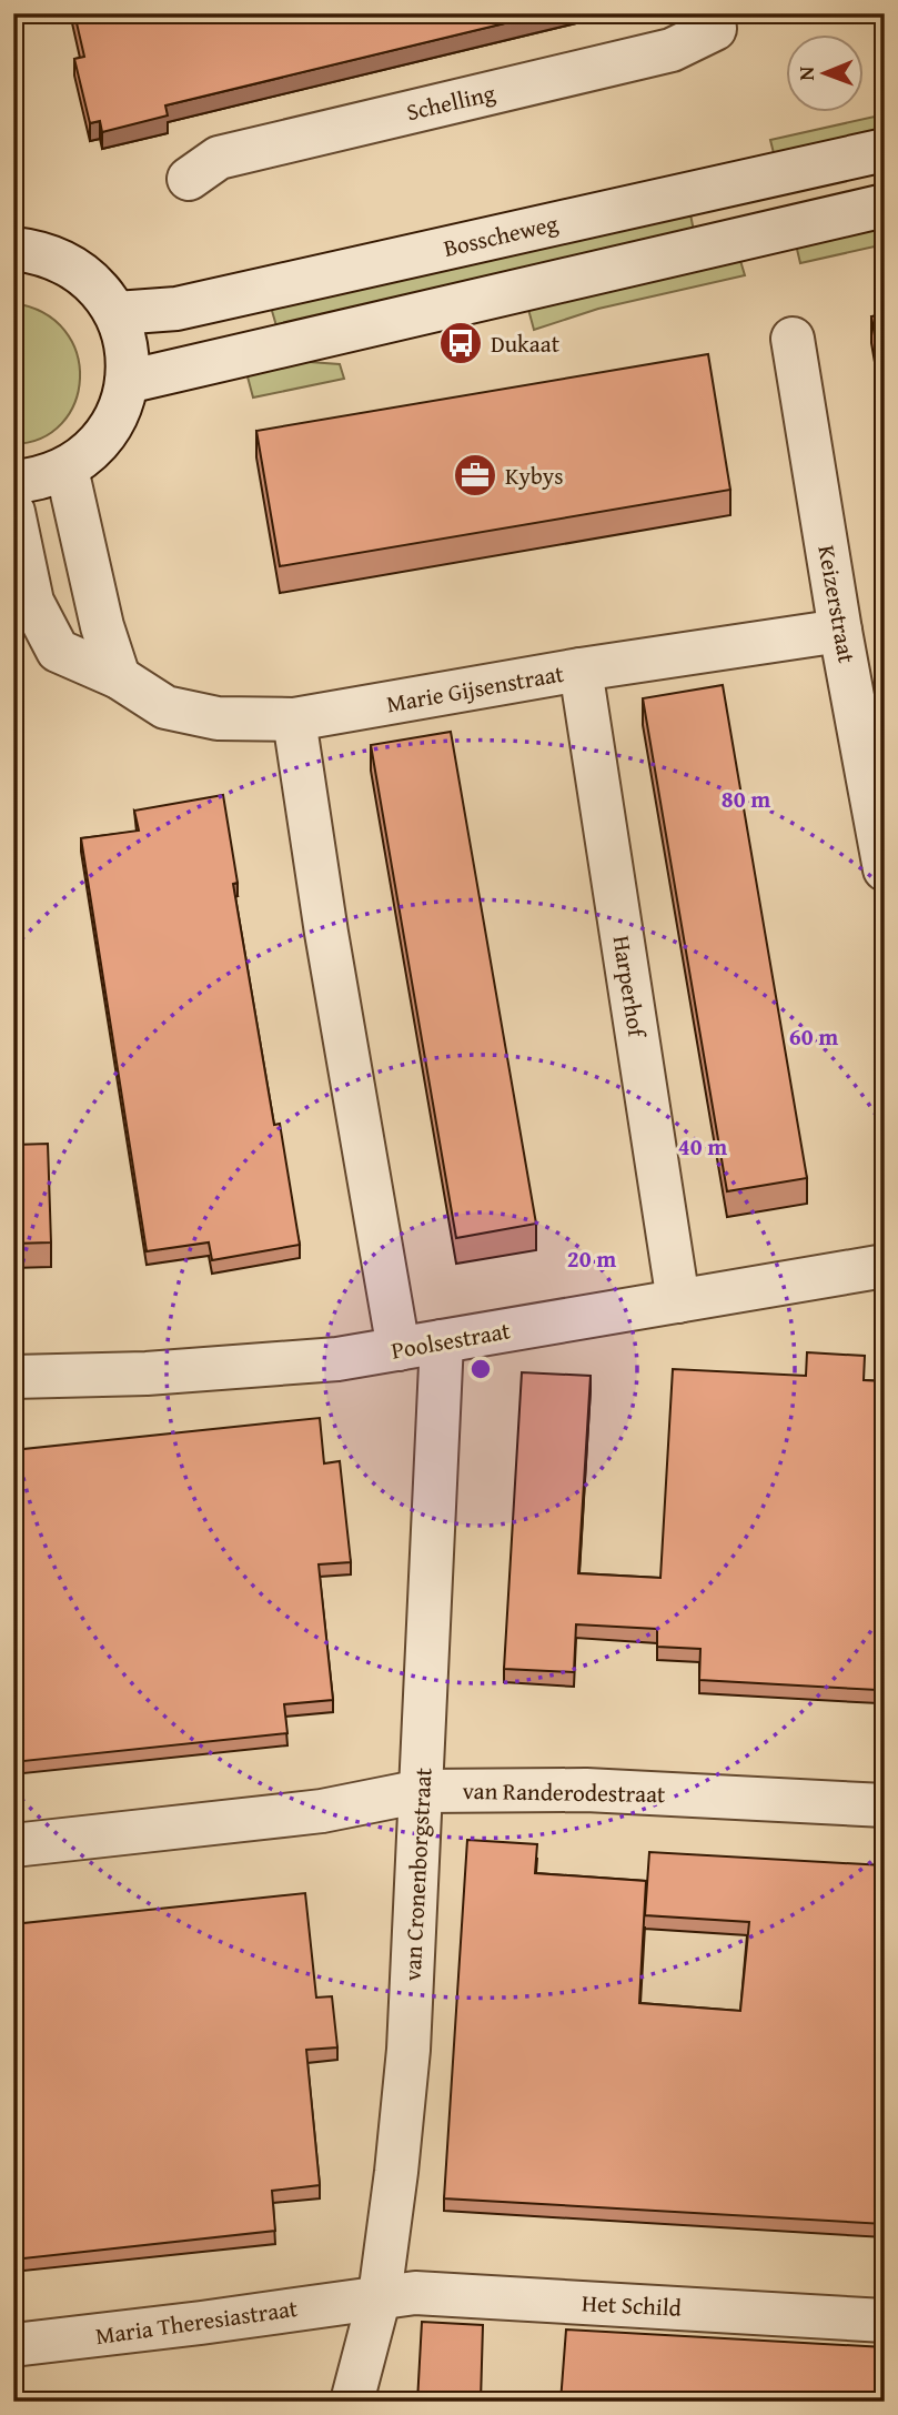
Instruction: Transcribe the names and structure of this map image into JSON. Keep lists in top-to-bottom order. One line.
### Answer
{"streets":{"street":["Schelling","Bosscheweg","Keizerstraat","Marie Gijsenstraat","Harperhof","Poolsestraat","van Randerodestraat","van Cronenborgstraat","Het Schild","Maria Theresiastraat"]},"crossings":[["Keizerstraat","Marie Gijsenstraat"],["Marie Gijsenstraat","Harperhof"],["Harperhof","Poolsestraat"],["Poolsestraat","van Cronenborgstraat"],["van Randerodestraat","van Cronenborgstraat"],["van Cronenborgstraat","Het Schild"],["van Cronenborgstraat","Maria Theresiastraat"],["Het Schild","Maria Theresiastraat"]],"places":{"bus stop":["Dukaat"],"office":["Kybys"]},"north":"left","rings":["80 m","60 m","40 m","20 m"]}
